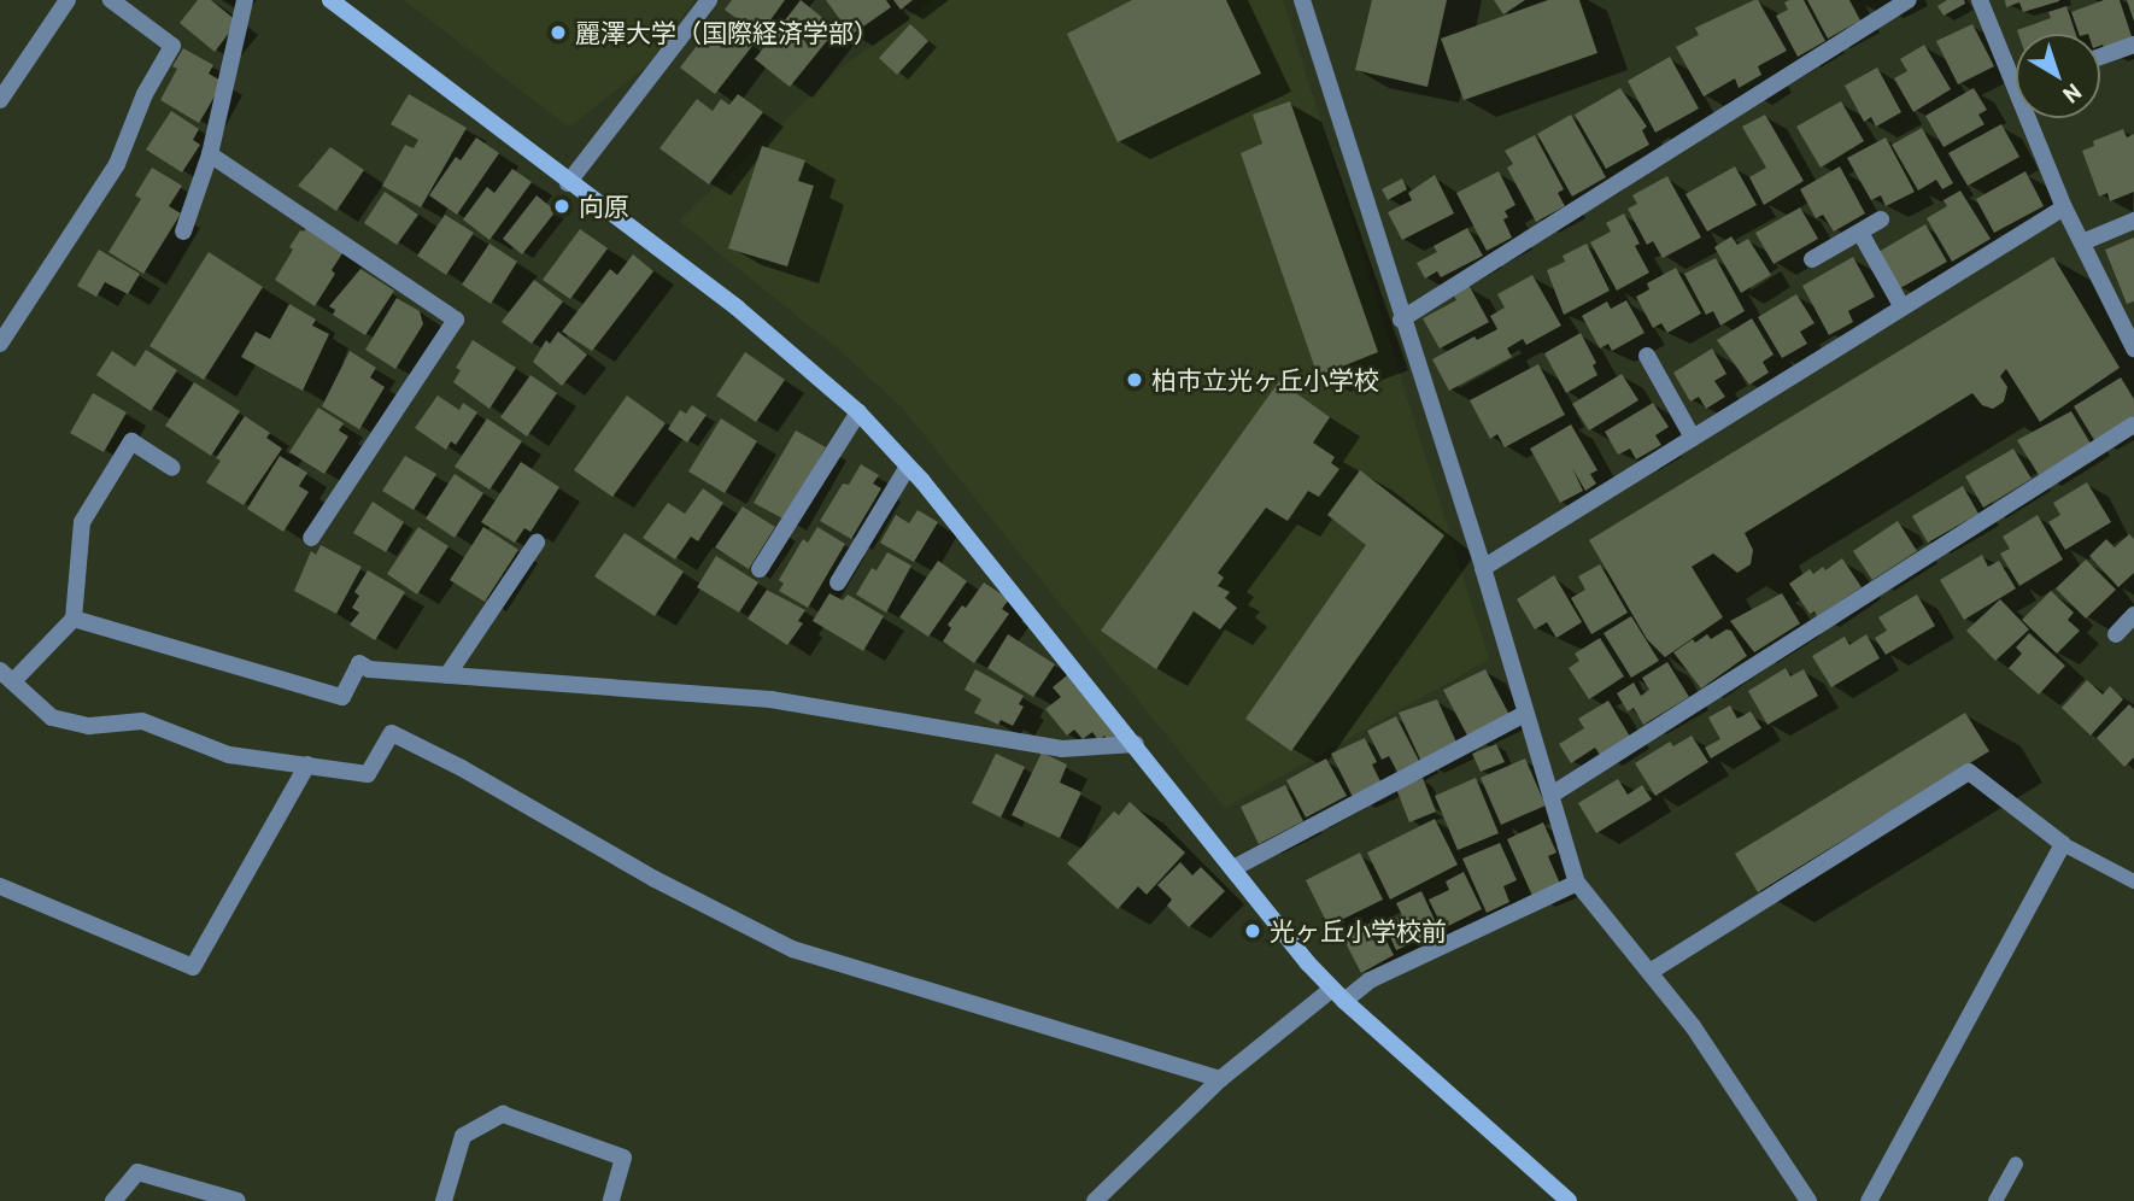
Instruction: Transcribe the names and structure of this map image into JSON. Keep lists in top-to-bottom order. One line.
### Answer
{"places":["麗澤大学（国際経済学部）","向原","柏市立光ヶ丘小学校","光ヶ丘小学校前"],"north":"bottom right"}
